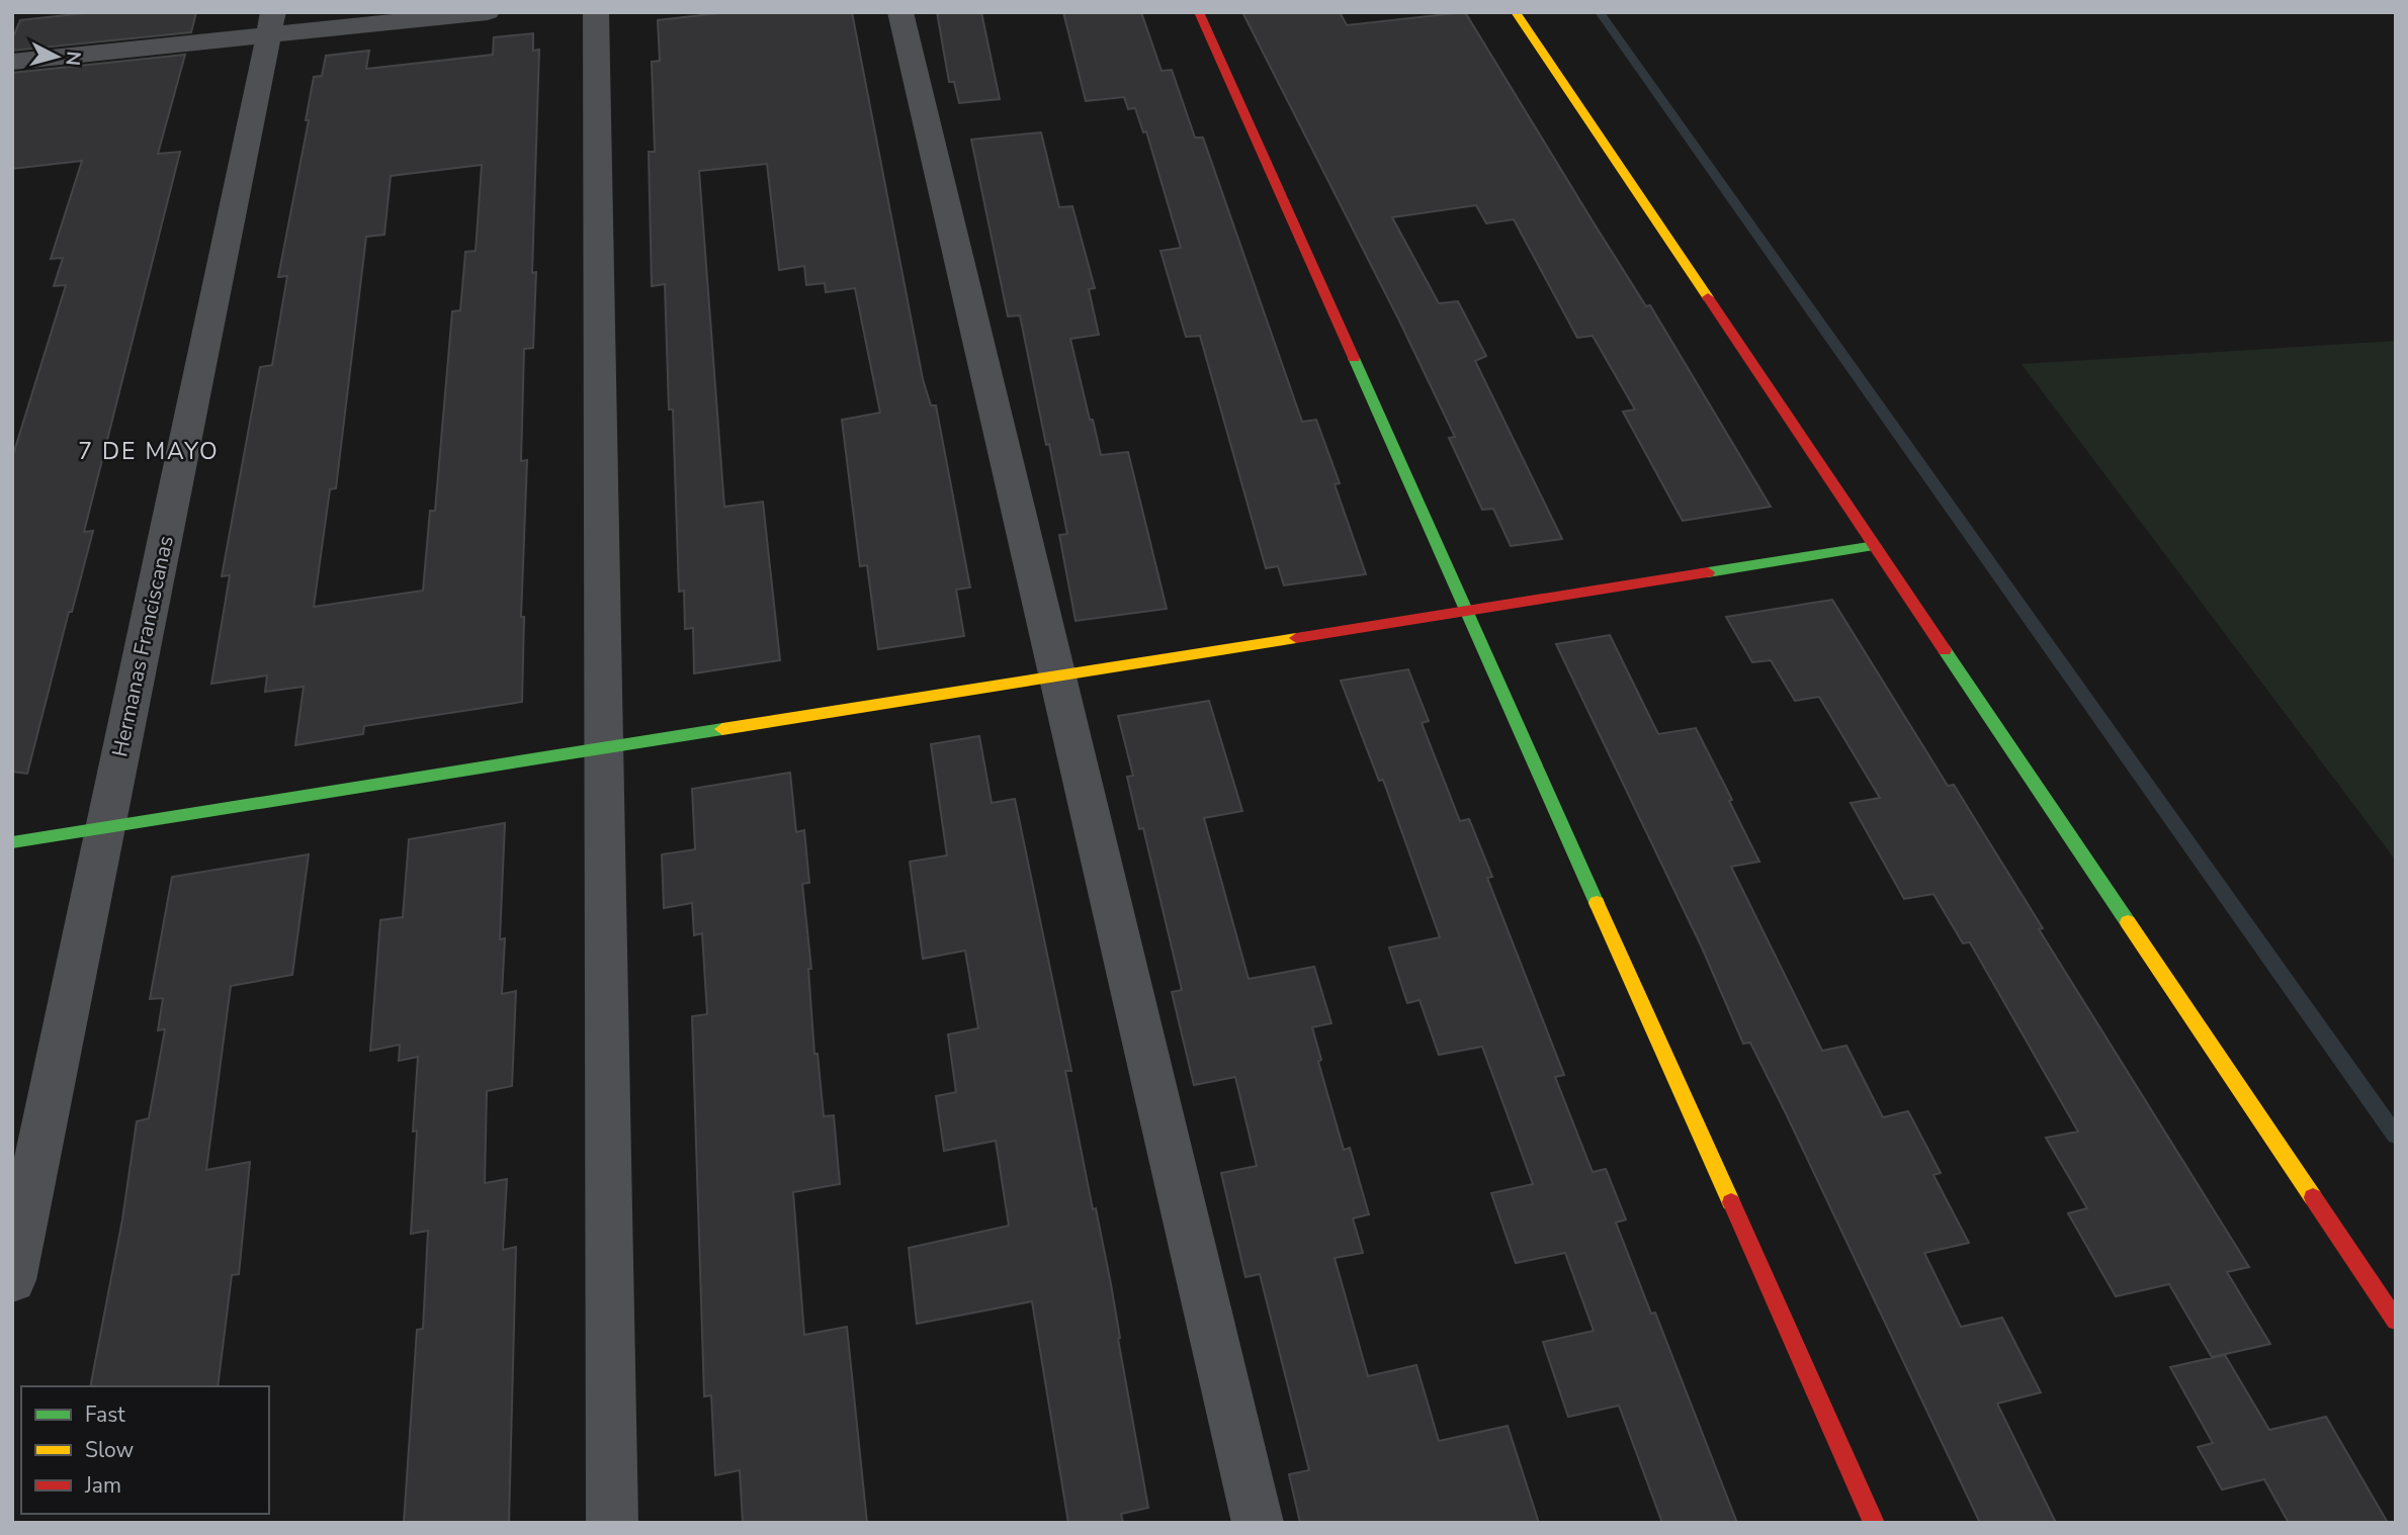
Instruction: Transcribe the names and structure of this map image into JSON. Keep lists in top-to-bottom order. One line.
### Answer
{"streets":{"street":["Hermanas Franciscanas"]},"districts":["7 DE MAYO"],"legend":["Fast","Slow","Jam"],"north":"right"}
